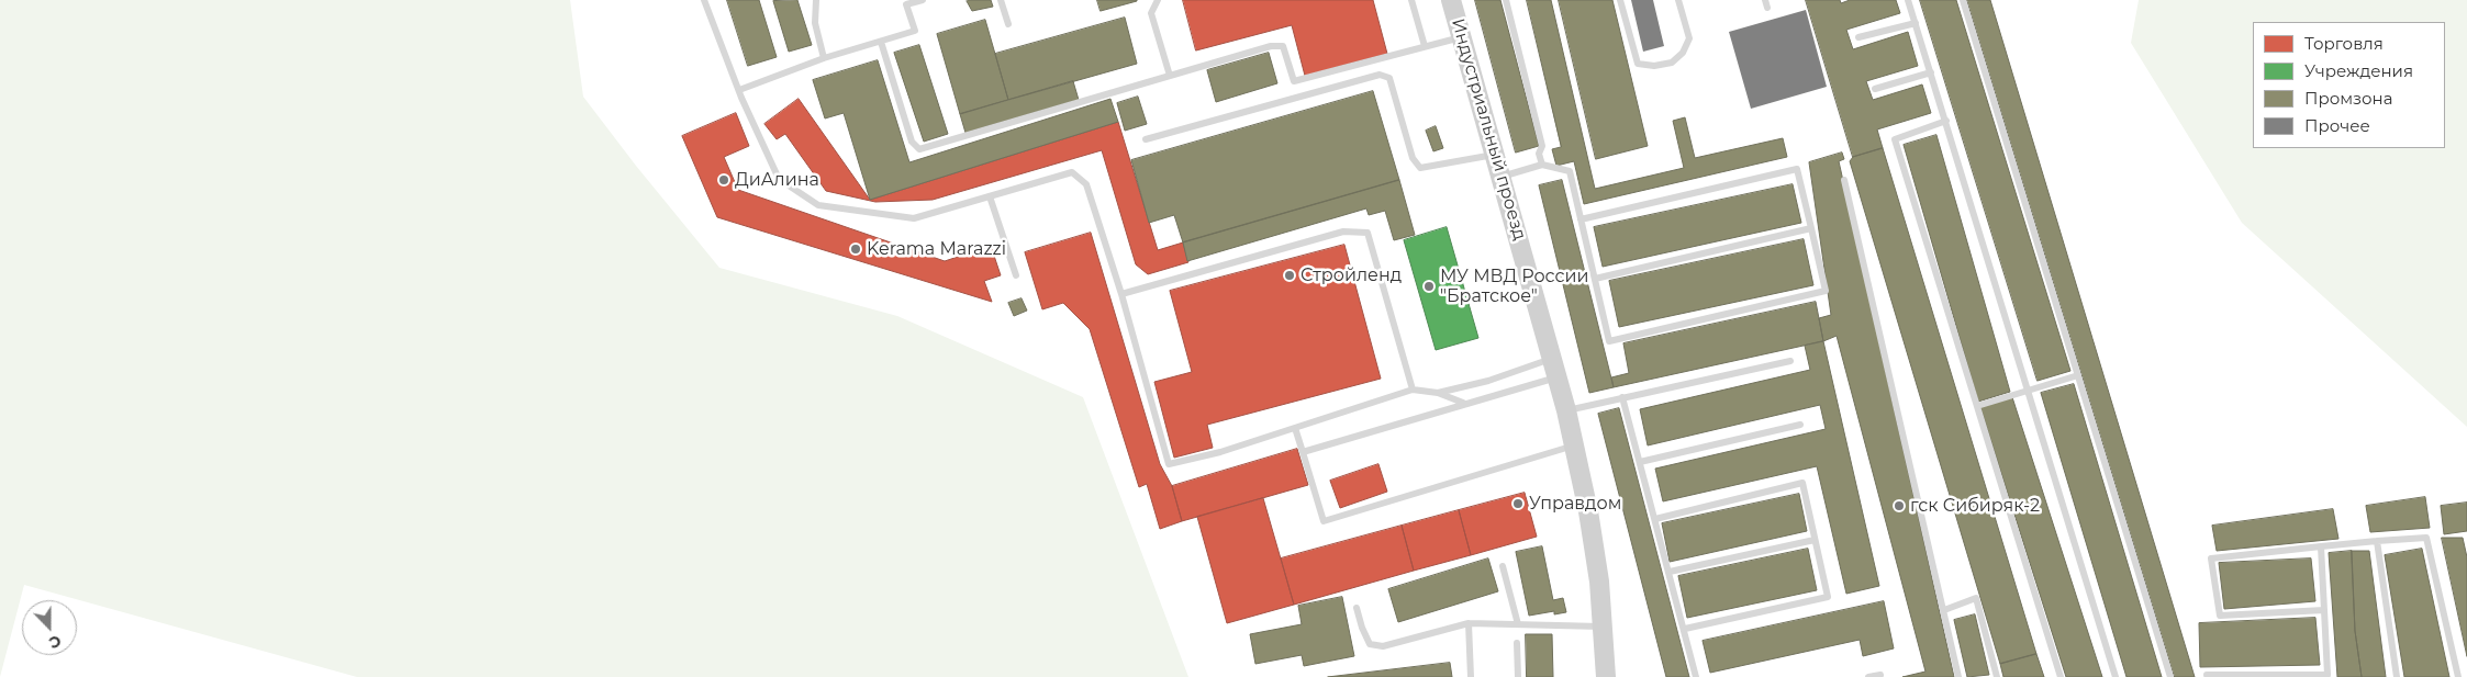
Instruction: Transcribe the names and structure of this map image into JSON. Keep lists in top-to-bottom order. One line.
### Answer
{"streets":{"street":["Индустриальный проезд"]},"places":["ДиАлина","Kerama Marazzi","Стройленд","МУ МВД России \"Братское\"","Управдом","гск Сибиряк-2"],"legend":["Торговля","Учреждения","Промзона","Прочее"],"north":"bottom"}
